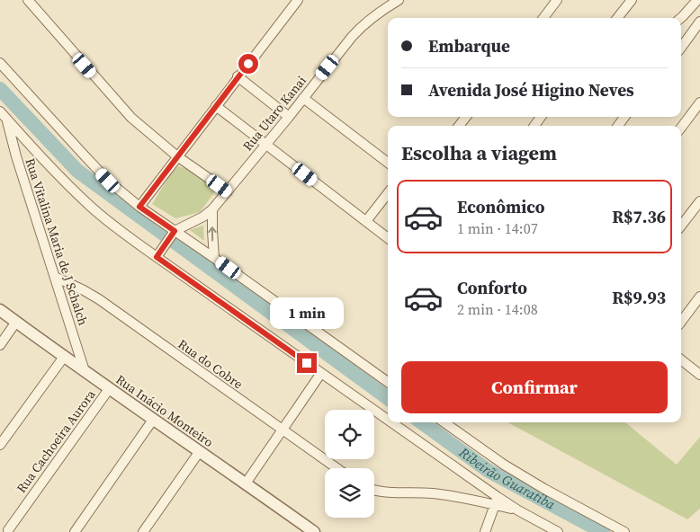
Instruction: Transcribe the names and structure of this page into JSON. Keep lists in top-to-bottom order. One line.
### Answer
{"streets":{"street":["Rua Utaro Kanai","Rua Vitalina Maria de J Schalch","Rua do Cobre","Rua Inácio Monteiro","Rua Cachoeira Aurora"]},"crossings":[["Rua Vitalina Maria de J Schalch","Rua do Cobre"],["Rua Vitalina Maria de J Schalch","Rua Inácio Monteiro"],["Rua Inácio Monteiro","Rua Cachoeira Aurora"]],"water":["Ribeirão Guaratiba"],"page":{"banner":["Embarque","Avenida José Higino Neves"],"heading":"Escolha a viagem","list":[{"name":"Econômico","note":"1 min · 14:07","value":"R$7.36"},{"name":"Conforto","note":"2 min · 14:08","value":"R$9.93"}],"bubble":"1 min","buttons":"Confirmar"}}
